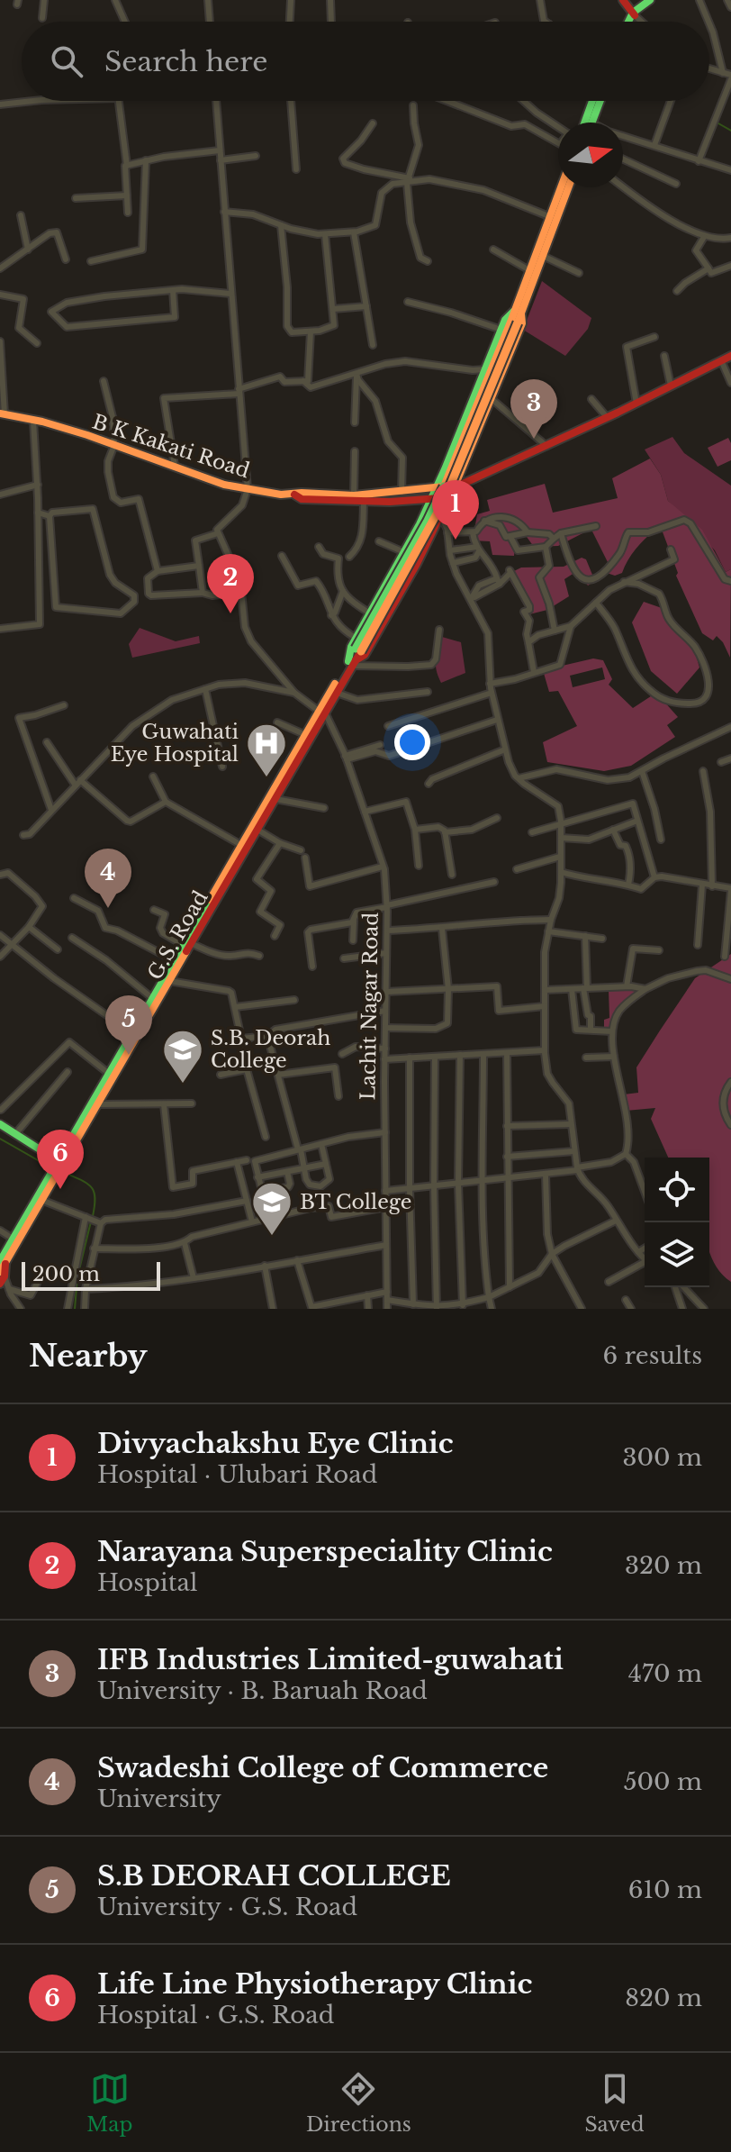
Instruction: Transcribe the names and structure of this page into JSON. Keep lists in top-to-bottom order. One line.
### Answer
{"streets":{"main road":["B K Kakati Road","G.S. Road"],"street":["Lachit Nagar Road"]},"crossings":[["G.S. Road","Lachit Nagar Road"]],"places":{"hospital":["Guwahati Eye Hospital"],"school or university":["S.B. Deorah College","BT College"]},"scale_bar":"200 m","north":"right","page":{"search":"Search here","pins":["3","1","2","4","5","6"],"scale":"200 m","heading":["Nearby","6 results"],"list":[{"mark":"1","name":"Divyachakshu Eye Clinic","note":"Hospital · Ulubari Road","value":"300 m"},{"mark":"2","name":"Narayana Superspeciality Clinic","note":"Hospital","value":"320 m"},{"mark":"3","name":"IFB Industries Limited-guwahati","note":"University · B. Baruah Road","value":"470 m"},{"mark":"4","name":"Swadeshi College of Commerce","note":"University","value":"500 m"},{"mark":"5","name":"S.B DEORAH COLLEGE","note":"University · G.S. Road","value":"610 m"},{"mark":"6","name":"Life Line Physiotherapy Clinic","note":"Hospital · G.S. Road","value":"820 m"}],"nav":["Map","Directions","Saved"]}}
